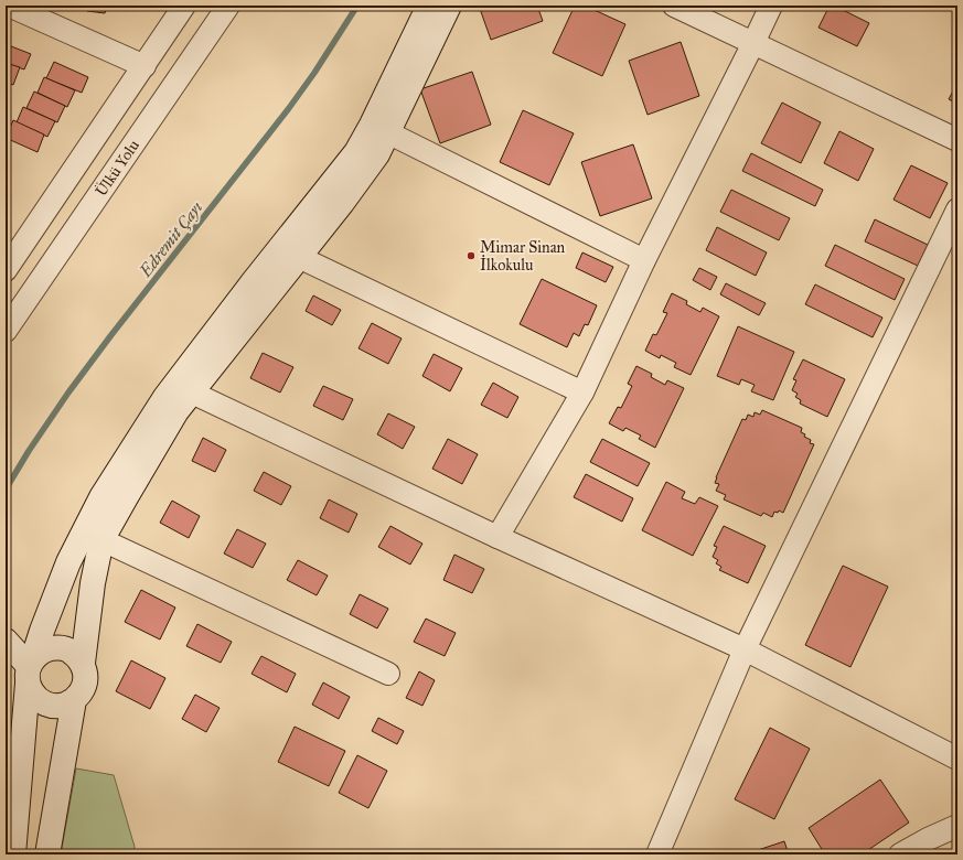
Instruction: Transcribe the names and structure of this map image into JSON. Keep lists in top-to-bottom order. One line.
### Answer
{"streets":{"street":["Ülkü Yolu"]},"water":["Edremit Çayı"],"places":["Mimar Sinan İlkokulu"]}
